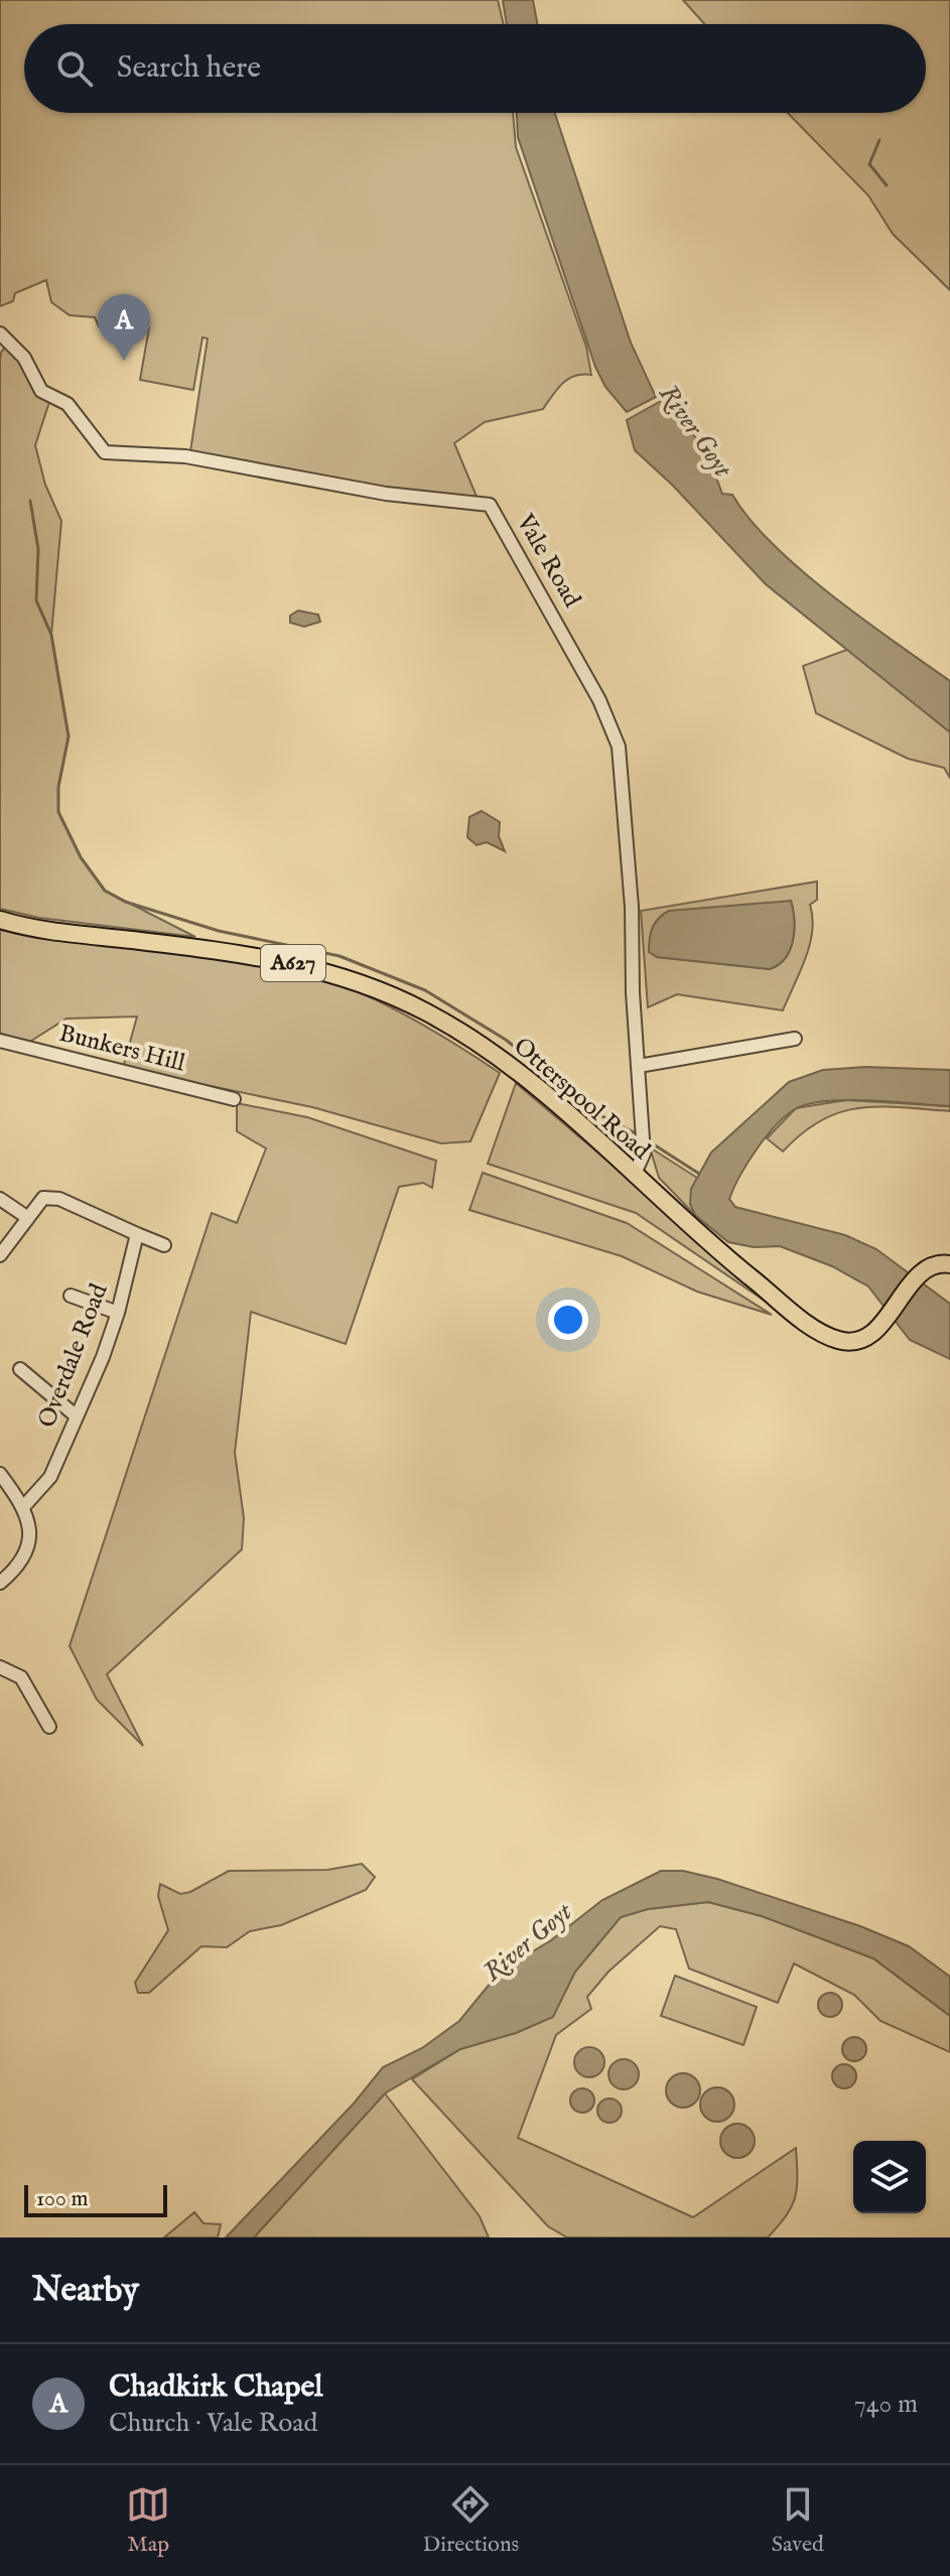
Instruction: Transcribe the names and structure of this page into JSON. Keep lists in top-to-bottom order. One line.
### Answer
{"streets":{"main road":["A627","Otterspool Road"],"street":["Vale Road","Bunkers Hill","Overdale Road"]},"crossings":[["Vale Road","Otterspool Road"]],"water":["River Goyt"],"scale_bar":"100 m","page":{"search":"Search here","pins":"A","scale":"100 m","heading":"Nearby","list":[{"mark":"A","name":"Chadkirk Chapel","note":"Church · Vale Road","value":"740 m"}],"nav":["Map","Directions","Saved"]}}
